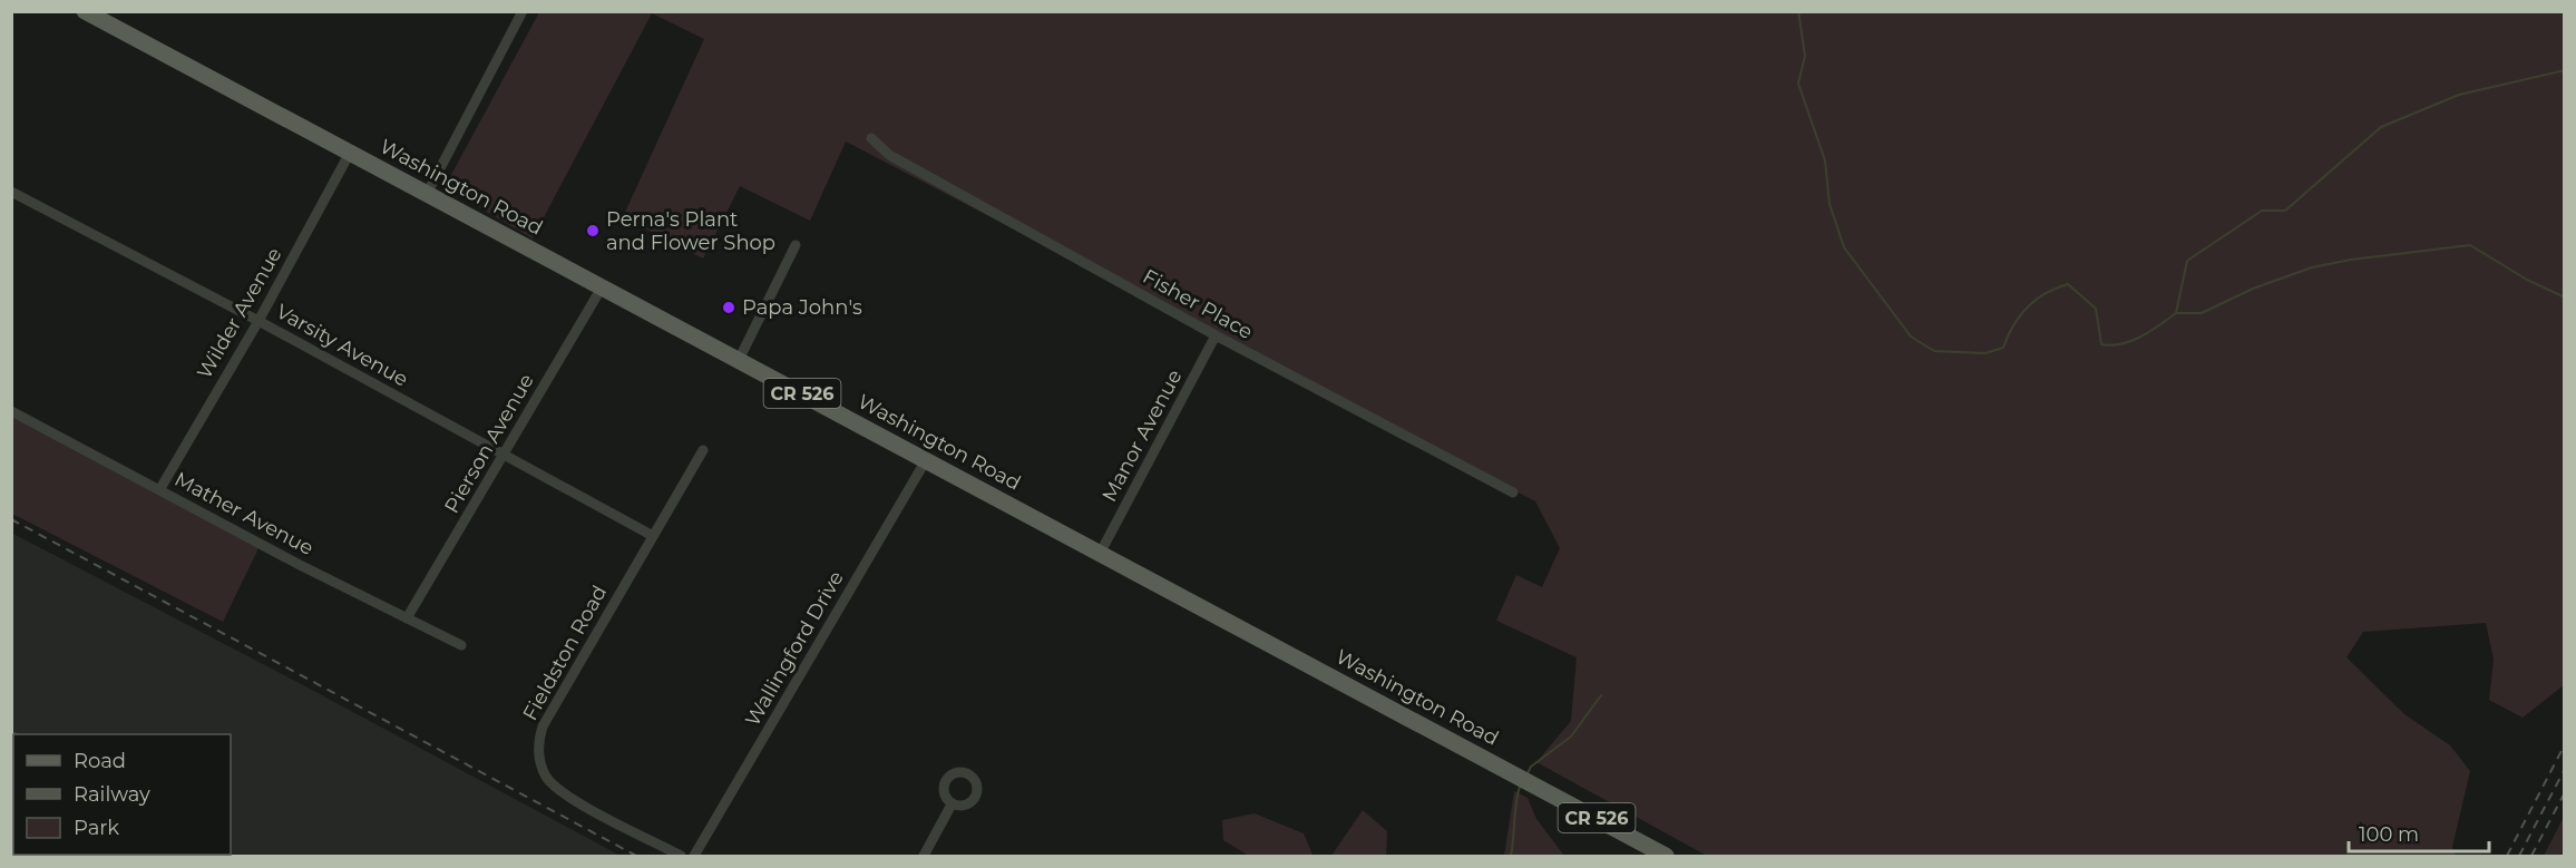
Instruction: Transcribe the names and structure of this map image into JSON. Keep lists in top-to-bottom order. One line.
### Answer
{"streets":{"main road":["Washington Road","CR 526"],"street":["Fisher Place","Wilder Avenue","Varsity Avenue","Manor Avenue","Pierson Avenue","Mather Avenue","Wallingford Drive","Fieldston Road"]},"crossings":[["Washington Road","Wilder Avenue"],["Washington Road","Manor Avenue"],["Washington Road","Pierson Avenue"],["Washington Road","Wallingford Drive"],["Fisher Place","Manor Avenue"],["Wilder Avenue","Varsity Avenue"],["Wilder Avenue","Mather Avenue"],["Varsity Avenue","Pierson Avenue"],["Varsity Avenue","Fieldston Road"],["Pierson Avenue","Mather Avenue"]],"places":["Perna's Plant and Flower Shop","Papa John's"],"legend":["Road","Railway","Park"],"scale_bar":"100 m"}
